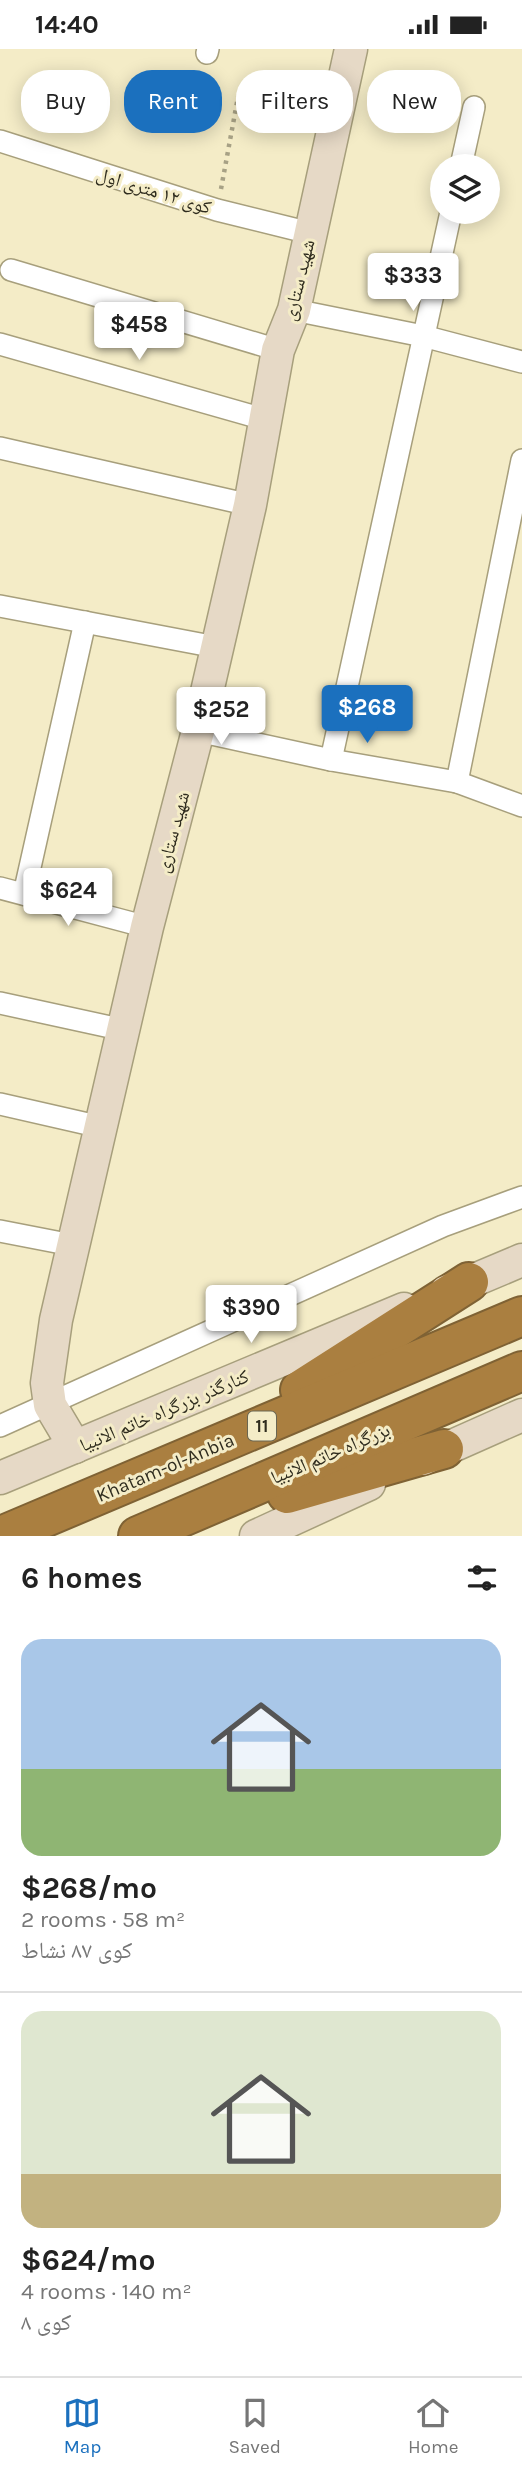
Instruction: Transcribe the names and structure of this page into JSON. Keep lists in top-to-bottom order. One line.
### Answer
{"streets":{"highway":["11","بزرگراه خاتم الانبیا","Khatam-ol-Anbia"],"street":["کوی ۱۲ متری اول","شهید ستاری","کنارگذر بزرگراه خاتم الانبیا"]},"crossings":[["کوی ۱۲ متری اول","شهید ستاری"],["شهید ستاری","کنارگذر بزرگراه خاتم الانبیا"]],"page":{"status":"14:40","chip":["Buy","Rent","Filters","New"],"price":["$333","$458","$268","$252","$624","$390"],"heading":"6 homes","list":[{"name":"$268/mo","note":"2 rooms · 58 m² · کوی ۸۷ نشاط"},{"name":"$624/mo","note":"4 rooms · 140 m² · کوی ۸"}],"tabs":["Map","Saved","Home"]}}
